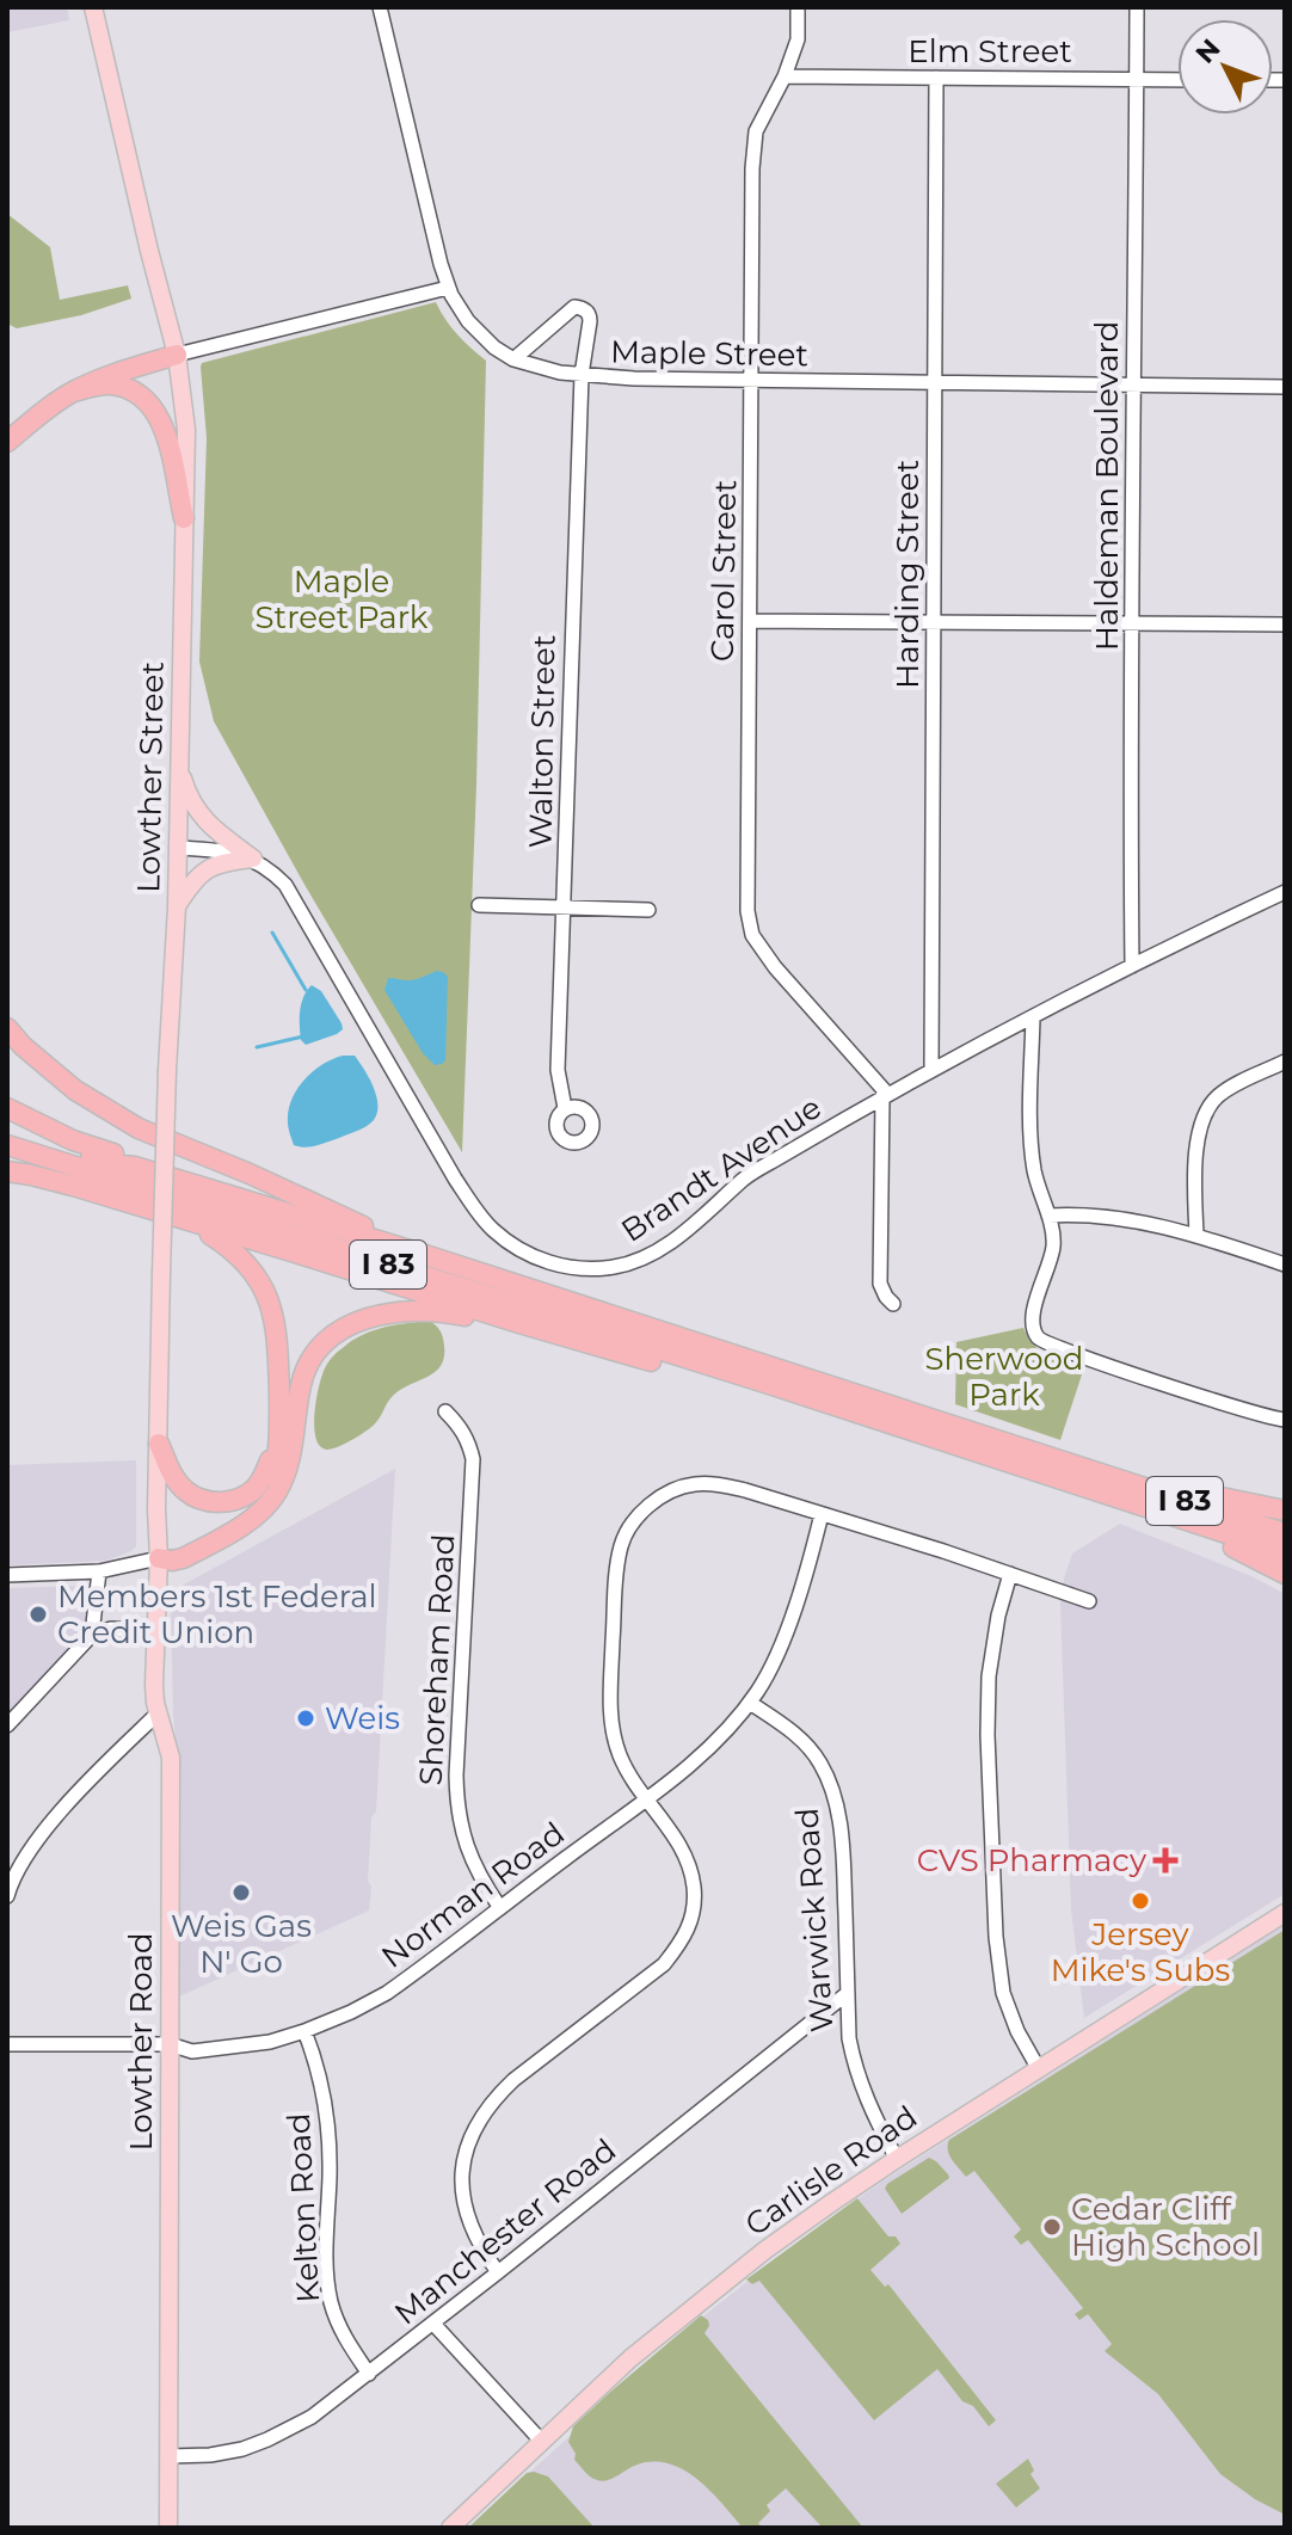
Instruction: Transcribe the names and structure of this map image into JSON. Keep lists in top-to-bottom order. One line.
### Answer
{"streets":{"highway":["I 83"],"main road":["Lowther Street","Lowther Road","Carlisle Road"],"street":["Elm Street","Maple Street","Haldeman Boulevard","Carol Street","Harding Street","Walton Street","Brandt Avenue","Shoreham Road","Norman Road","Warwick Road","Kelton Road","Manchester Road"]},"crossings":[["Elm Street","Haldeman Boulevard"],["Elm Street","Carol Street"],["Elm Street","Harding Street"],["Maple Street","Haldeman Boulevard"],["Maple Street","Carol Street"],["Maple Street","Harding Street"],["Maple Street","Walton Street"],["Haldeman Boulevard","Brandt Avenue"],["Carol Street","Brandt Avenue"],["Harding Street","Brandt Avenue"],["Lowther Street","Lowther Road"],["Shoreham Road","Norman Road"],["Norman Road","Warwick Road"],["Norman Road","Lowther Road"],["Norman Road","Kelton Road"],["Warwick Road","Carlisle Road"],["Warwick Road","Manchester Road"],["Lowther Road","Manchester Road"],["Kelton Road","Manchester Road"]],"parks":["Maple Street Park","Sherwood Park"],"places":{"other":["Members 1st Federal Credit Union","Weis","Weis Gas N' Go","Jersey Mike's Subs","Cedar Cliff High School"],"health":["CVS Pharmacy"]},"north":"top left"}
